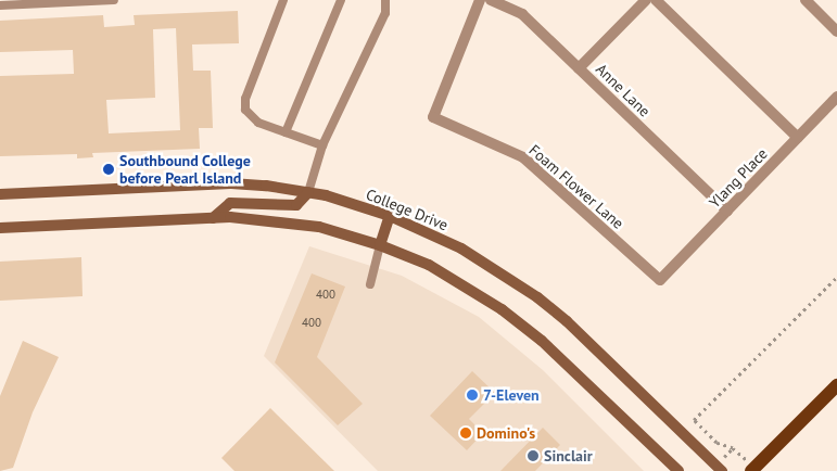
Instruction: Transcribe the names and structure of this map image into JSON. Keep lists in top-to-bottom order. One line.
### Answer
{"streets":{"main road":["College Drive"],"street":["Anne Lane","Ylang Place","Foam Flower Lane"]},"crossings":[["Anne Lane","Ylang Place"],["Ylang Place","Foam Flower Lane"]],"places":["Southbound College before Pearl Island","7-Eleven","Domino's","Sinclair"],"house_numbers":["400","400"]}
